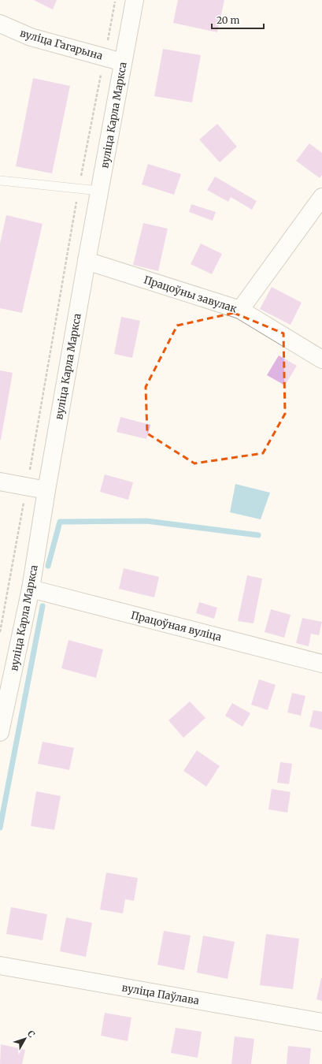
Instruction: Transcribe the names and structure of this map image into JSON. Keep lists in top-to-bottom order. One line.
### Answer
{"streets":{"street":["вуліца Гагарына","вуліца Карла Маркса","Працоўны завулак","Працоўная вуліца","вуліца Паўлава"]},"crossings":[["вуліца Гагарына","вуліца Карла Маркса"],["вуліца Карла Маркса","Працоўны завулак"],["вуліца Карла Маркса","Працоўная вуліца"]],"scale_bar":"20 m","north":"top right"}
